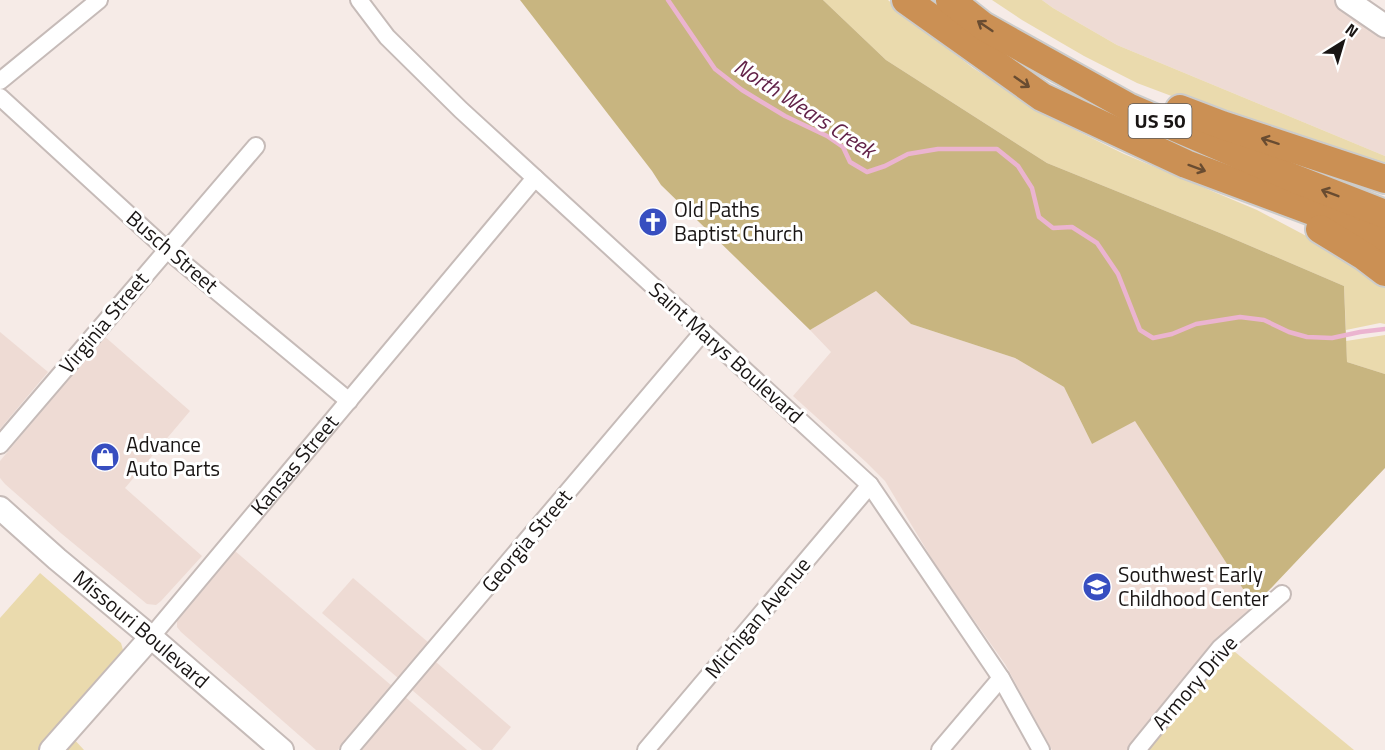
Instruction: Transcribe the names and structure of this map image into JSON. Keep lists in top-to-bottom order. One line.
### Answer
{"streets":{"highway":["US 50"],"main road":["Kansas Street","Missouri Boulevard"],"street":["Busch Street","Virginia Street","Saint Marys Boulevard","Georgia Street","Michigan Avenue","Armory Drive"]},"crossings":[["Busch Street","Virginia Street"],["Busch Street","Kansas Street"],["Saint Marys Boulevard","Kansas Street"],["Saint Marys Boulevard","Georgia Street"],["Saint Marys Boulevard","Michigan Avenue"],["Kansas Street","Missouri Boulevard"]],"water":["North Wears Creek"],"places":{"church":["Old Paths Baptist Church"],"shop":["Advance Auto Parts"],"school or university":["Southwest Early Childhood Center"]},"north":"top right"}
